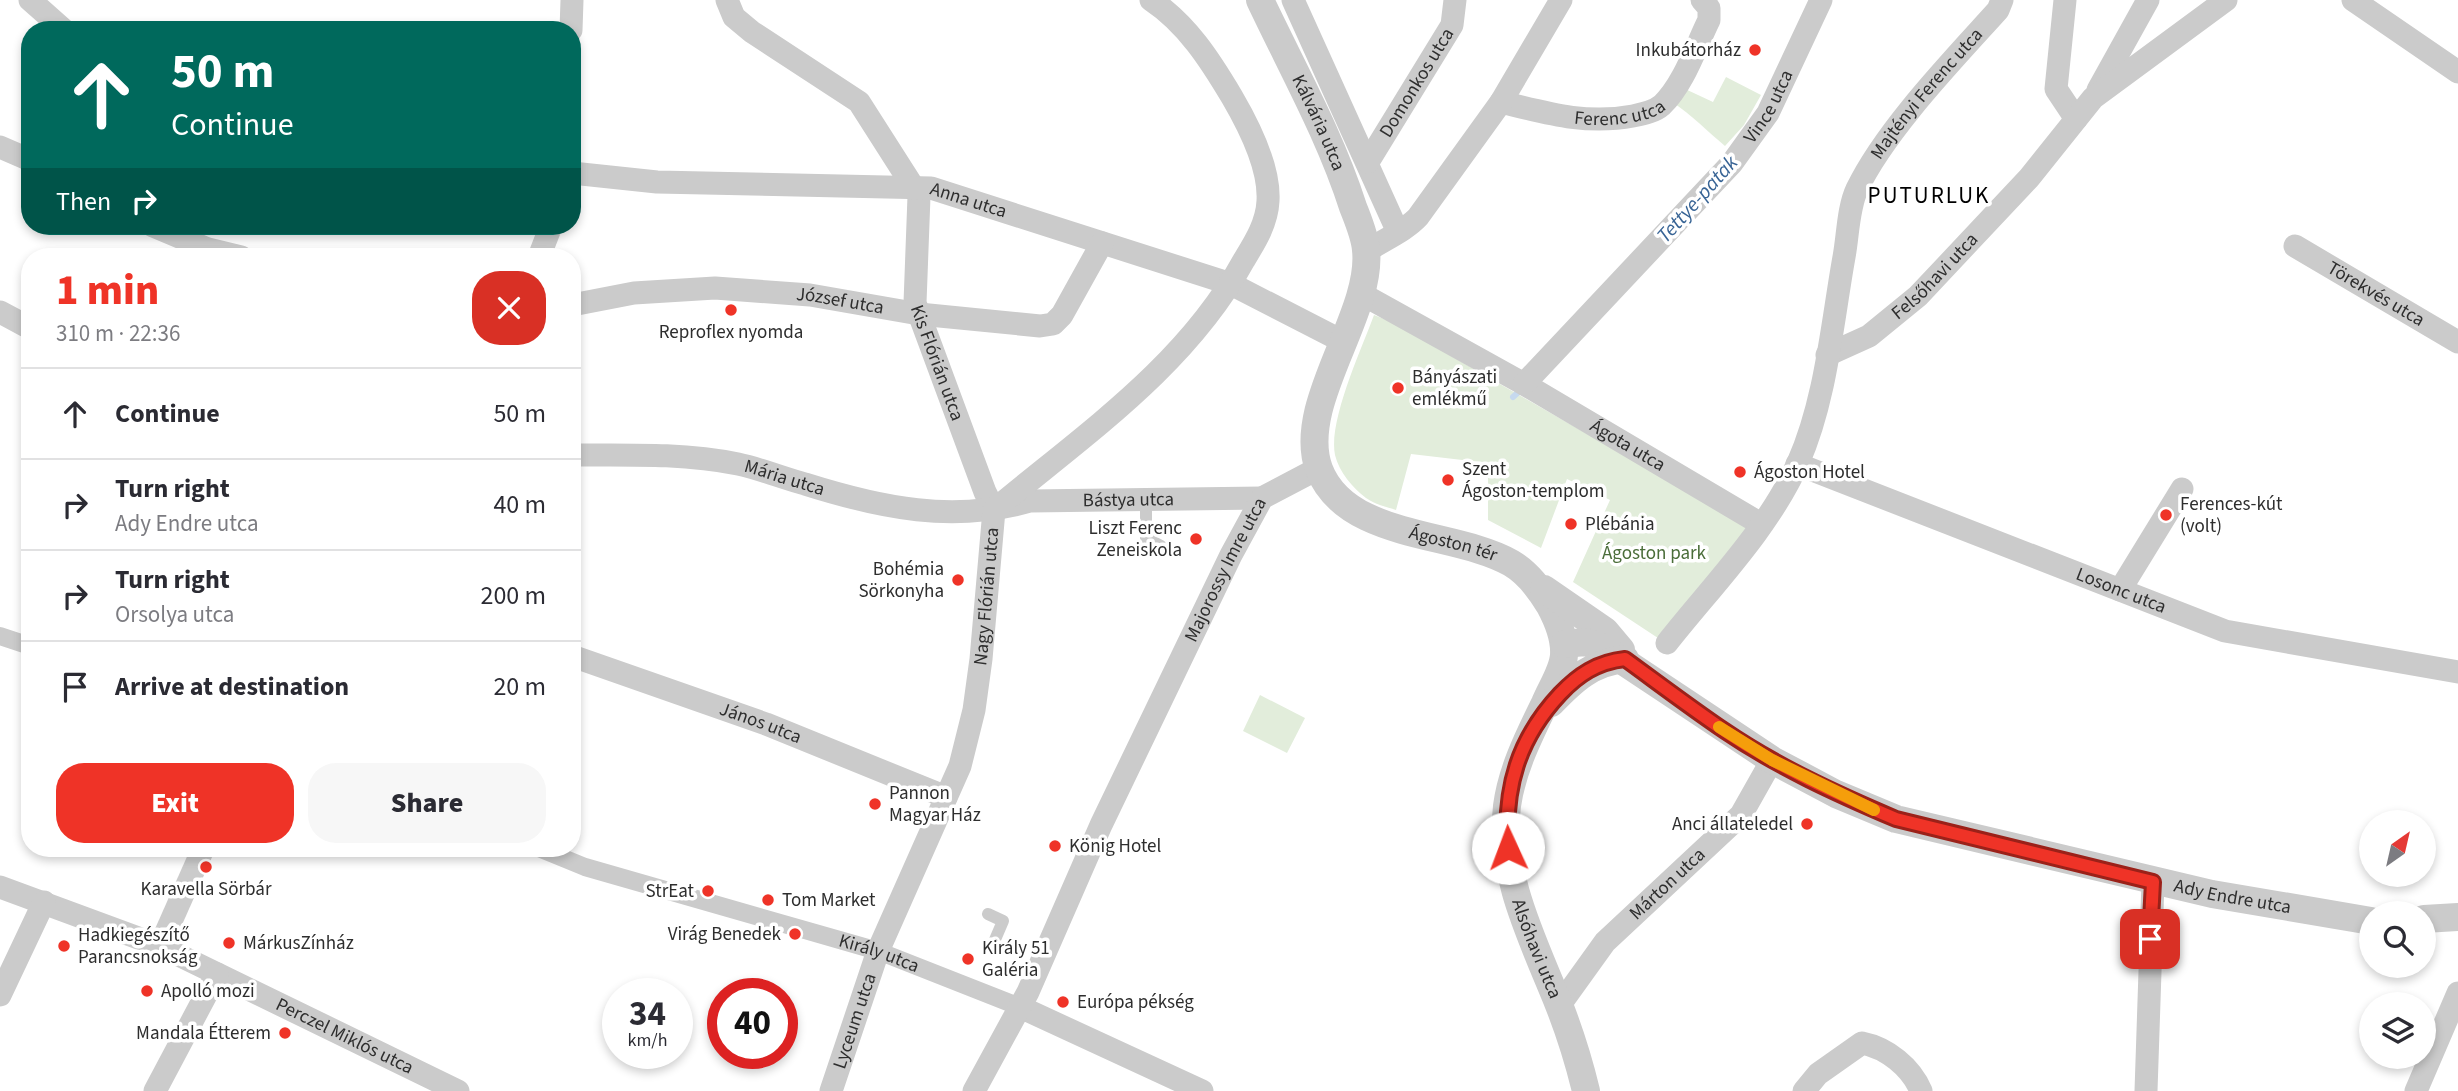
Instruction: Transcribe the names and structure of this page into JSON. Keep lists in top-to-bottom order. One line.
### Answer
{"streets":{"street":["Domonkos utca","Majtényi Ferenc utca","Vince utca","Ferenc utca","Kálvária utca","Anna utca","Felsőhavi utca","Törekvés utca","József utca","Kis Flórián utca","Ágota utca","Mária utca","Bástya utca","Ágoston tér","Majorossy Imre utca","Losonc utca","Nagy Flórián utca","János utca","Márton utca","Ady Endre utca","Alsóhavi utca","Király utca","Lyceum utca","Perczel Miklós utca"]},"crossings":[["Domonkos utca","Kálvária utca"],["Majtényi Ferenc utca","Felsőhavi utca"],["Vince utca","Ágota utca"],["Anna utca","József utca"],["Anna utca","Kis Flórián utca"],["Anna utca","Nagy Flórián utca"],["József utca","Kis Flórián utca"],["Kis Flórián utca","Mária utca"],["Kis Flórián utca","Bástya utca"],["Kis Flórián utca","Nagy Flórián utca"],["Mária utca","Bástya utca"],["Mária utca","Nagy Flórián utca"],["Bástya utca","Majorossy Imre utca"],["Bástya utca","Nagy Flórián utca"],["Ágoston tér","Majorossy Imre utca"],["Ágoston tér","Ady Endre utca"],["Ágoston tér","Alsóhavi utca"],["Majorossy Imre utca","Király utca"],["Nagy Flórián utca","János utca"],["Nagy Flórián utca","Király utca"],["Nagy Flórián utca","Lyceum utca"],["Márton utca","Ady Endre utca"],["Márton utca","Alsóhavi utca"],["Ady Endre utca","Alsóhavi utca"],["Király utca","Lyceum utca"]],"districts":["PUTURLUK"],"water":["Tettye-patak"],"parks":["Ágoston park"],"places":["Inkubátorház","Reproflex nyomda","Bányászati emlékmű","Ágoston Hotel","Szent Ágoston-templom","Ferences-kút (volt)","Plébánia","Liszt Ferenc Zeneiskola","Bohémia Sörkonyha","Pannon Magyar Ház","Anci állateledel","König Hotel","Karavella Sörbár","StrEat","Tom Market","Virág Benedek","MárkusZínház","Hadkiegészítő Parancsnokság","Király 51 Galéria","Apolló mozi","Európa pékség","Mandala Étterem"],"north":"top right","page":{"turn":["50 m","Continue"],"then":"Then","heading":["1 min","310 m · 22:36"],"list":[{"name":"Continue","value":"50 m"},{"name":"Turn right","note":"Ady Endre utca","value":"40 m"},{"name":"Turn right","note":"Orsolya utca","value":"200 m"},{"name":"Arrive at destination","value":"20 m"}],"buttons":["Exit","Share"],"speed":"34 km/h","limit":"40"}}
